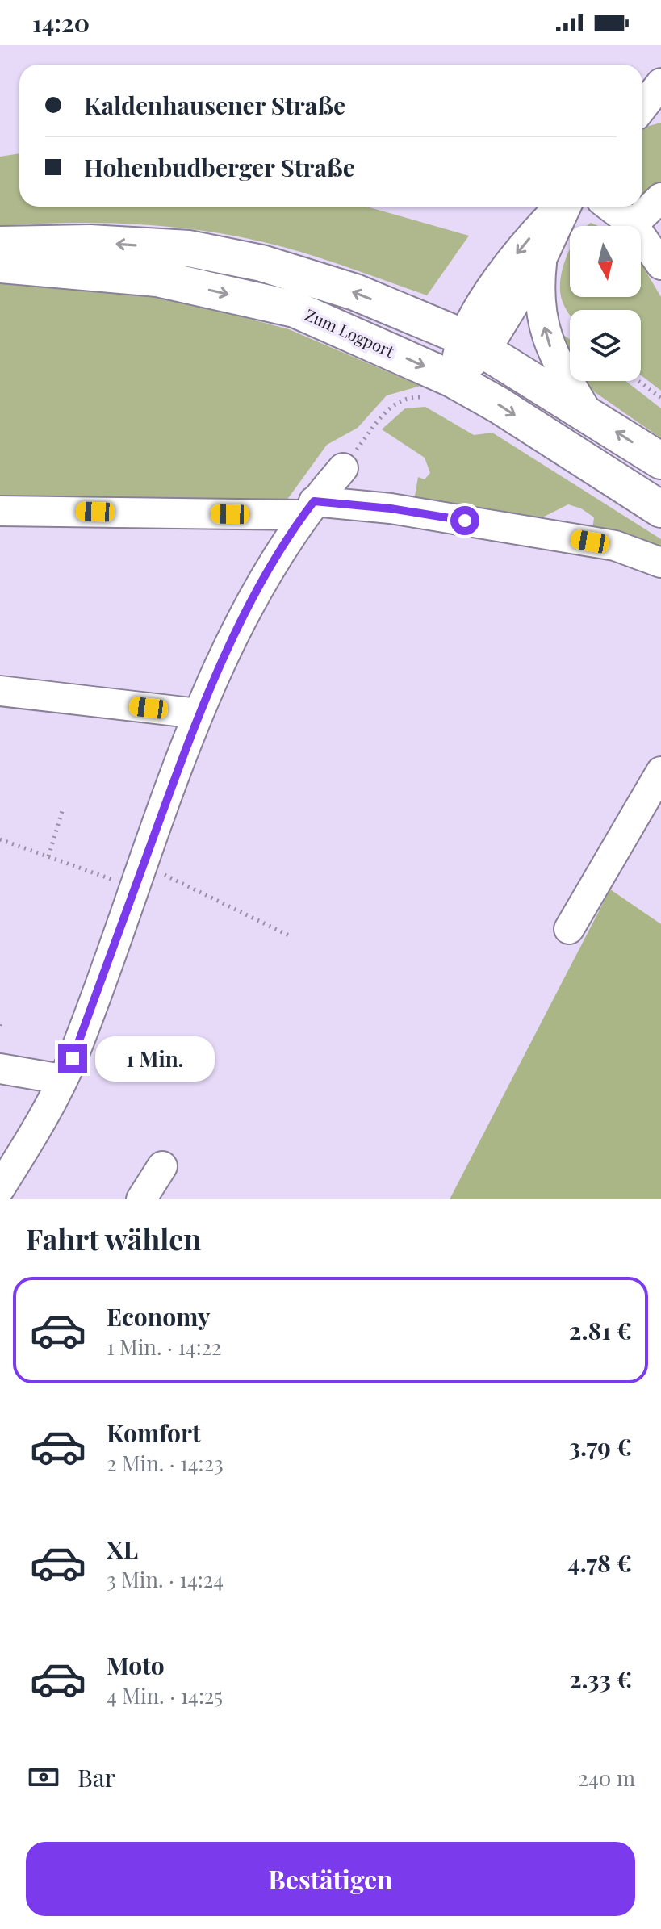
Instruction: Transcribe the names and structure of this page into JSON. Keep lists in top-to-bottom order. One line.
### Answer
{"streets":{"main road":["Zum Logport"]},"north":"bottom","page":{"status":"14:20","banner":["Kaldenhausener Straße","Hohenbudberger Straße"],"bubble":"1 Min.","heading":"Fahrt wählen","list":[{"name":"Economy","note":"1 Min. · 14:22","value":"2.81 €"},{"name":"Komfort","note":"2 Min. · 14:23","value":"3.79 €"},{"name":"XL","note":"3 Min. · 14:24","value":"4.78 €"},{"name":"Moto","note":"4 Min. · 14:25","value":"2.33 €"}],"pay":["Bar","240 m"],"buttons":"Bestätigen"}}
